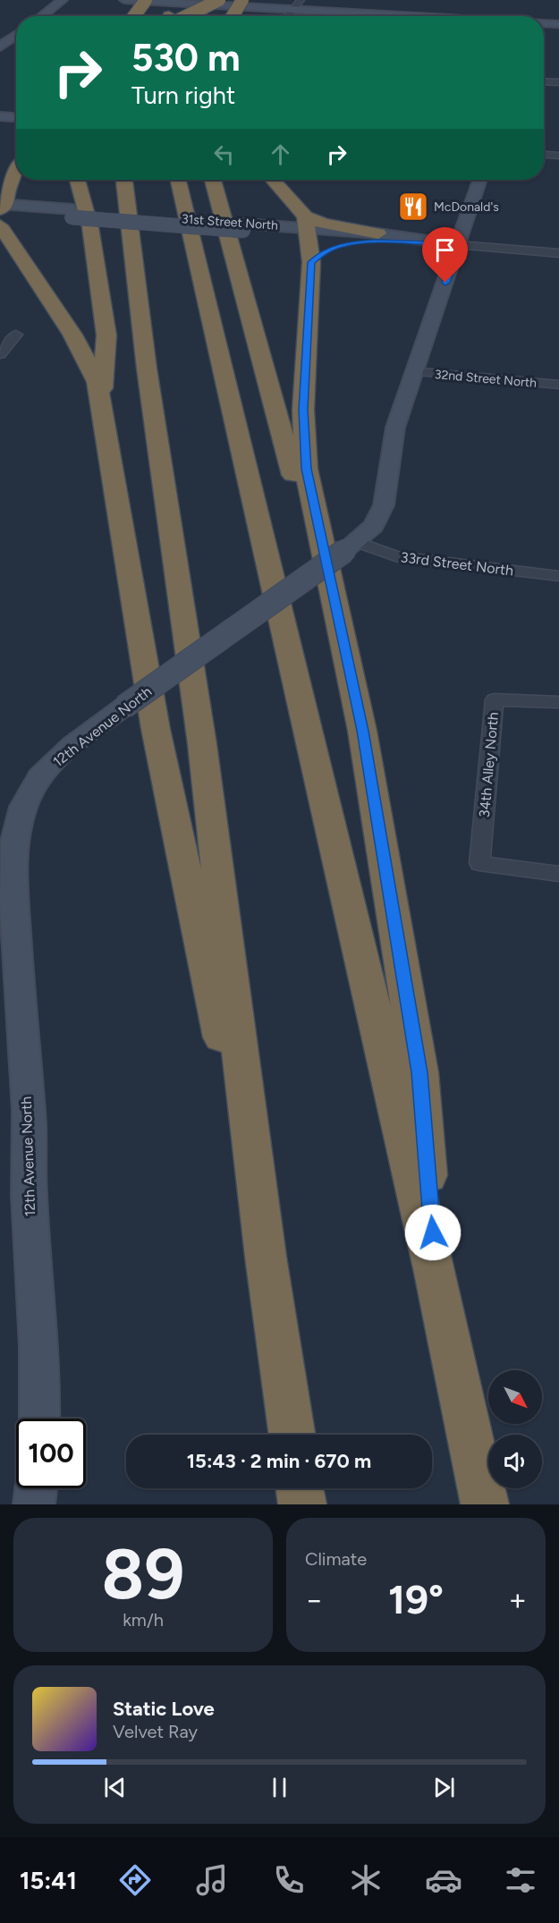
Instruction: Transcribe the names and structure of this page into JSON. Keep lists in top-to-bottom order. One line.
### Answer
{"streets":{"street":["31st Street North","32nd Street North","33rd Street North","12th Avenue North","34th Alley North"]},"crossings":[["32nd Street North","12th Avenue North"],["33rd Street North","12th Avenue North"]],"places":{"restaurant":["McDonald's"]},"north":"bottom right","page":{"turn":["530 m","Turn right"],"limit":"100","trip":"15:43 · 2 min · 670 m","tile":[["89","km/h"],"Climate"],"heat":["−","19°","+"],"song":["Static Love","Velvet Ray"],"tabs":"15:41"}}
